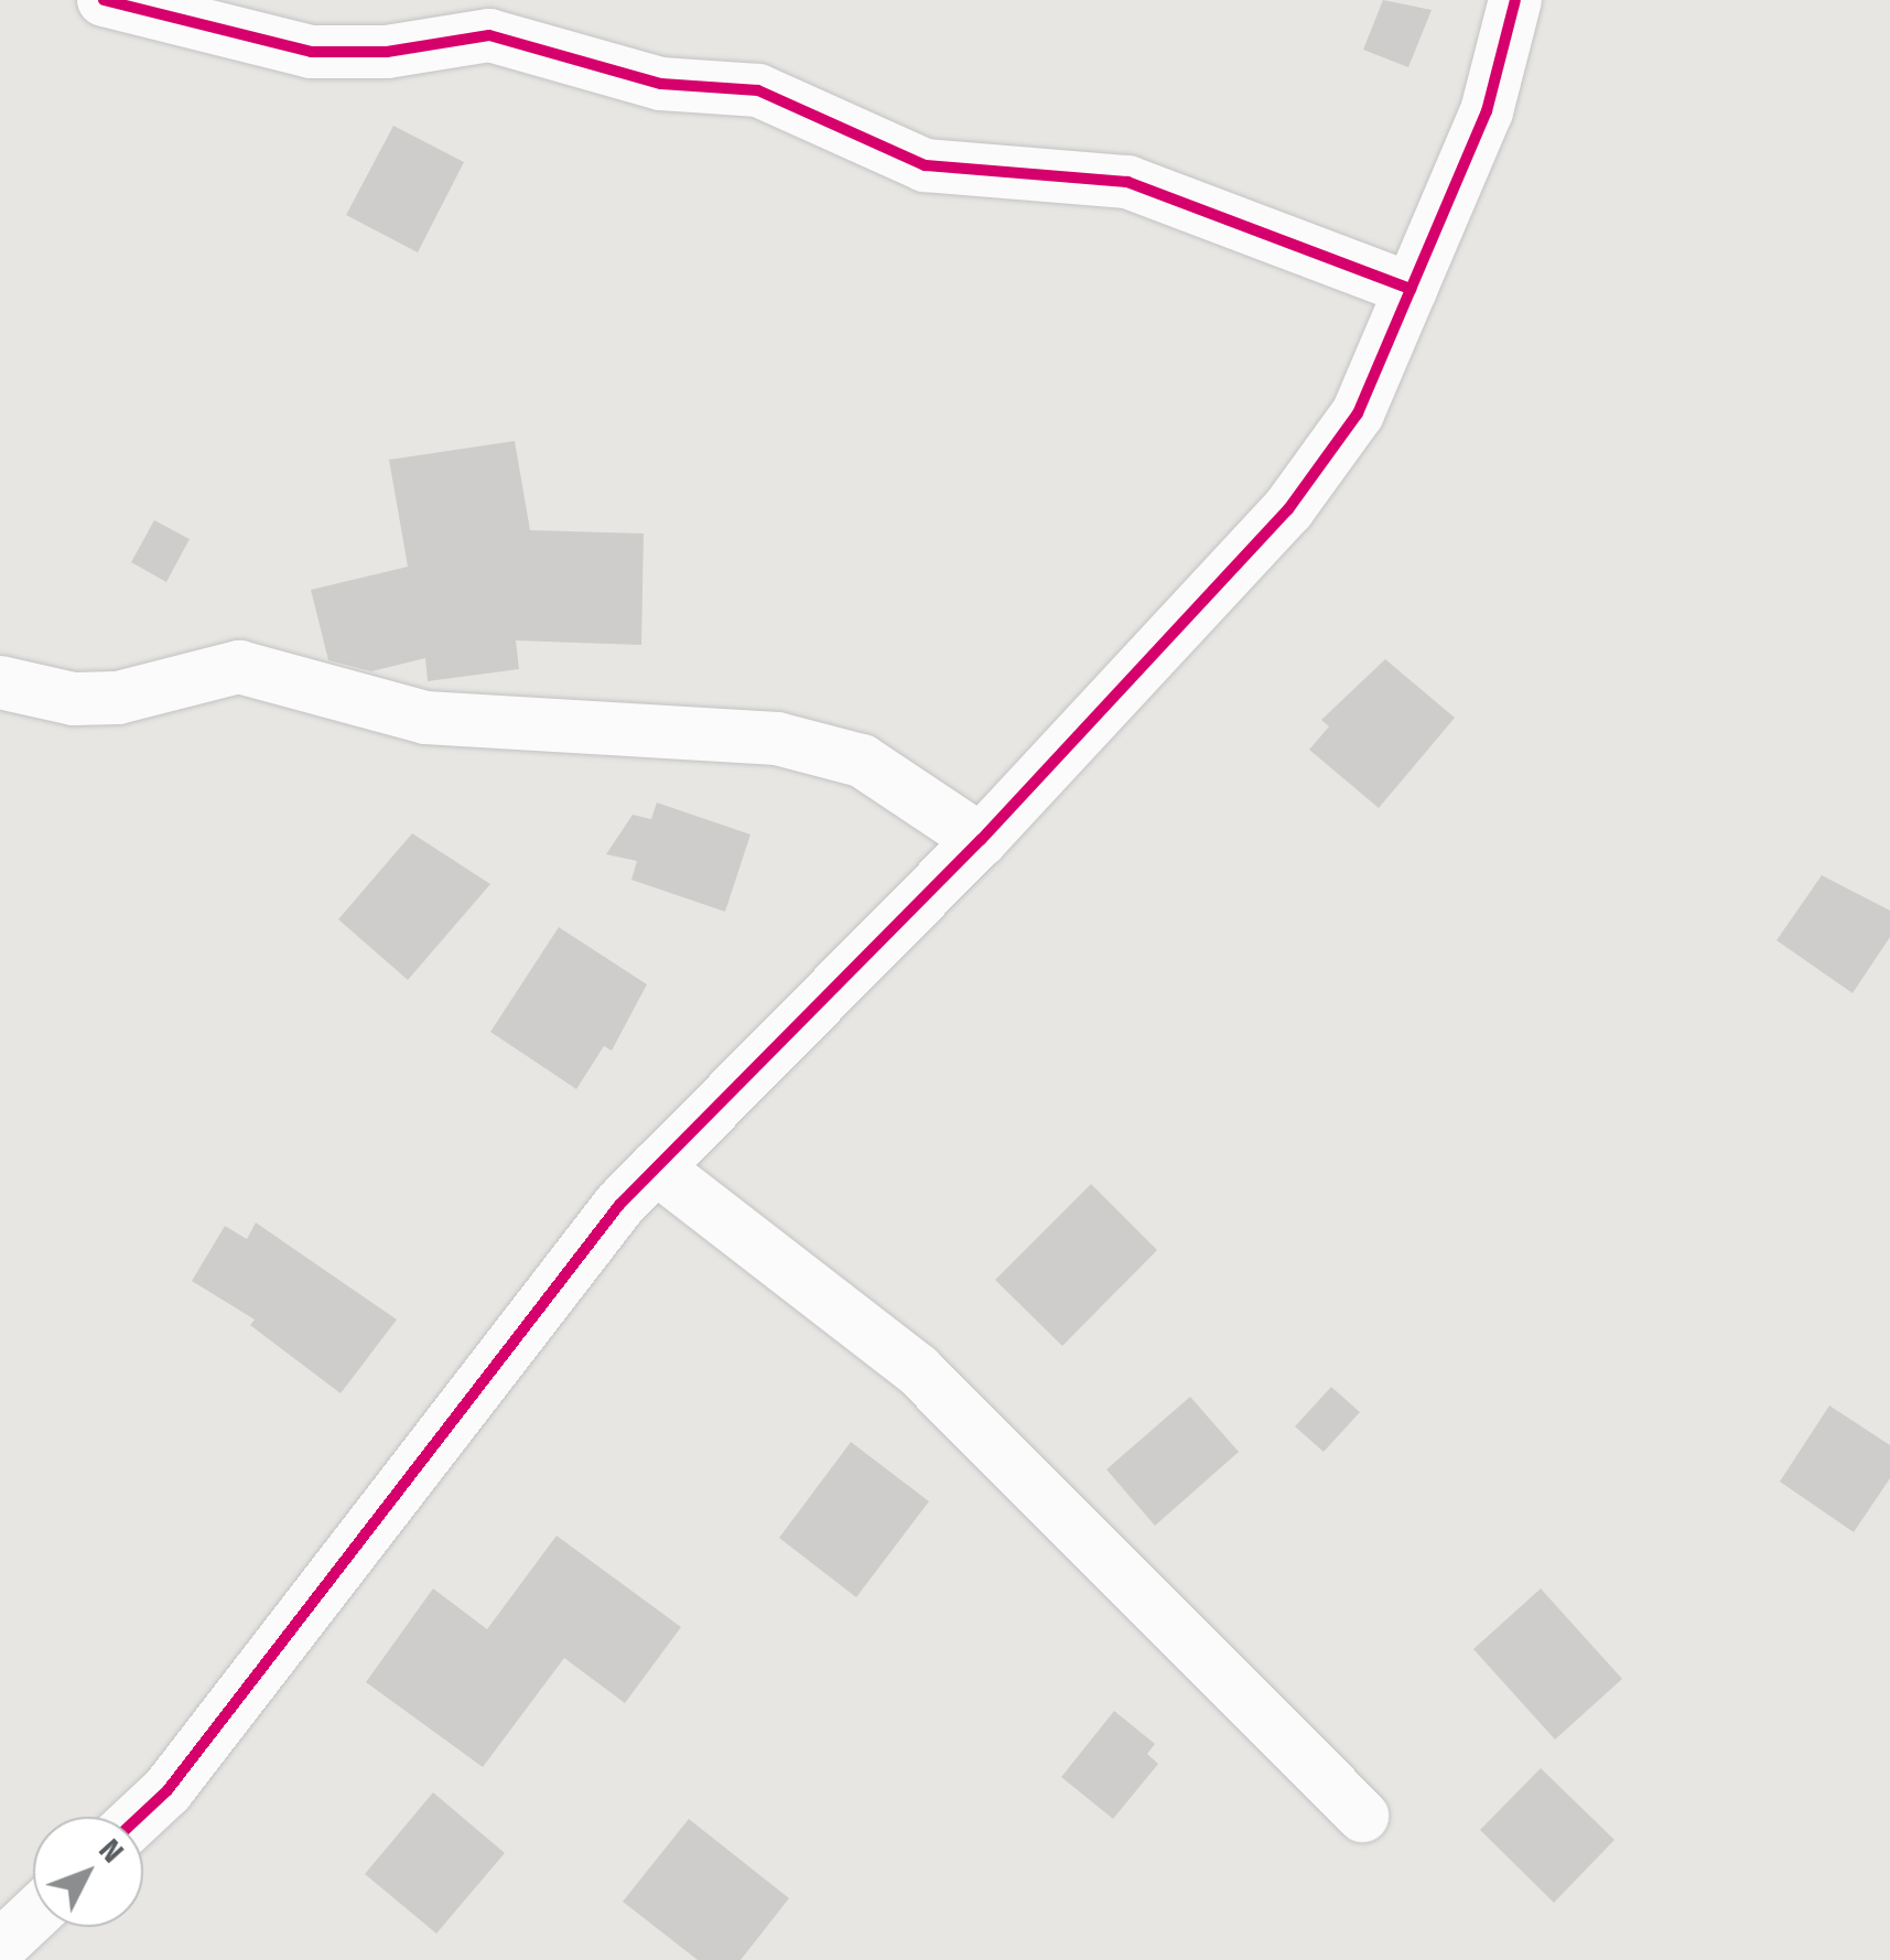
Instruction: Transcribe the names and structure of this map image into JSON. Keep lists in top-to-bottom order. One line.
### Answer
{"north":"top right"}
